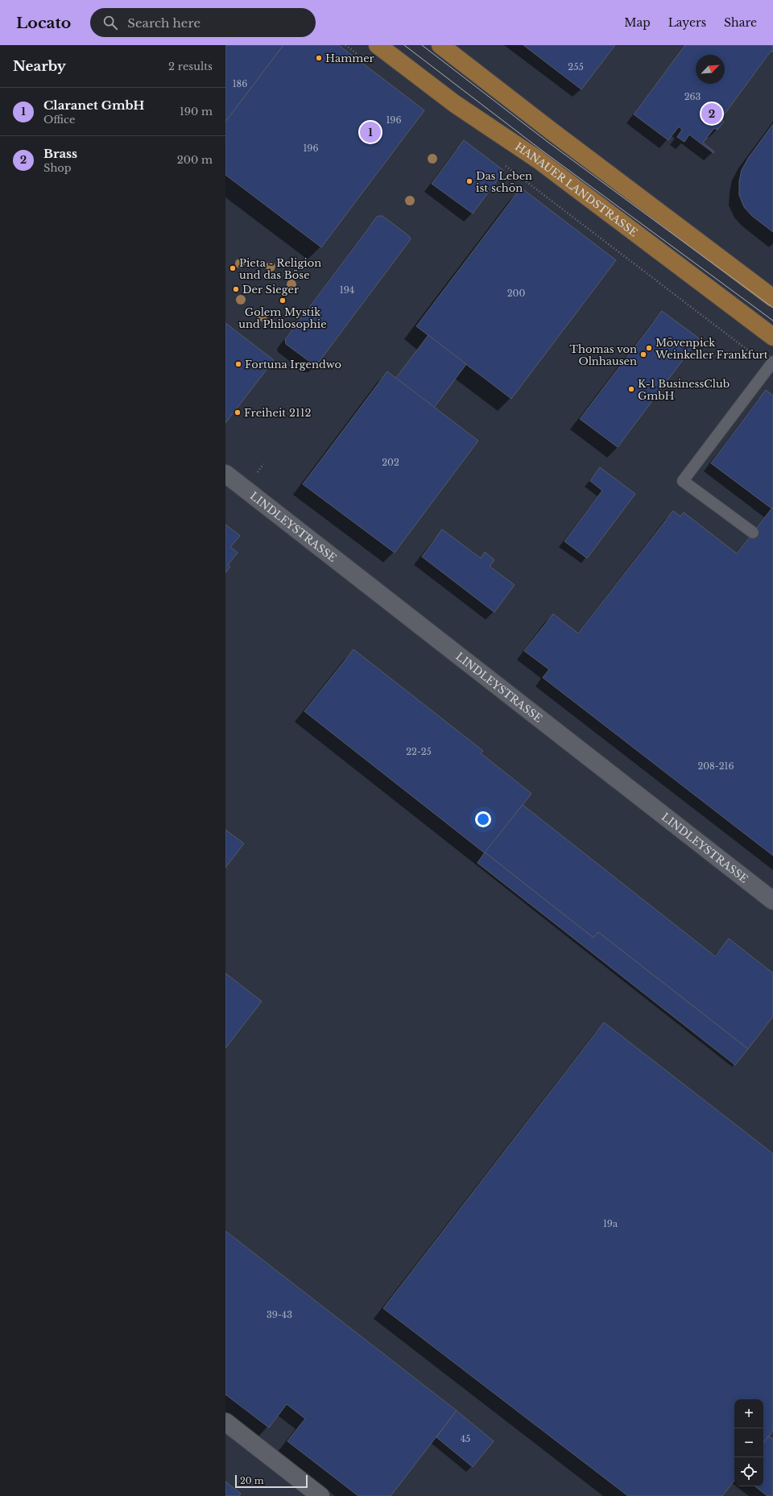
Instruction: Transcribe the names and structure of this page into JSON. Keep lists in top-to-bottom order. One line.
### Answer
{"streets":{"main road":["HANAUER LANDSTRASSE"],"street":["LINDLEYSTRASSE"]},"places":["Hammer","Das Leben ist schön","Pieta - Religion und das Böse","Der Sieger","Golem Mystik und Philosophie","Mövenpick Weinkeller Frankfurt","Thomas von Olnhausen","Fortuna Irgendwo","K-1 BusinessClub GmbH","Freiheit 2112"],"house_numbers":["255","186","263","196","196","194","200","202","22-25","208-216","19a","39-43","45"],"scale_bar":"20 m","north":"top right","page":{"header":"Locato","search":"Search here","nav":["Map","Layers","Share"],"heading":["Nearby","2 results"],"list":[{"mark":"1","name":"Claranet GmbH","note":"Office","value":"190 m"},{"mark":"2","name":"Brass","note":"Shop","value":"200 m"}],"pins":["2","1"],"map_buttons":["+","−"],"scale":"20 m"}}
